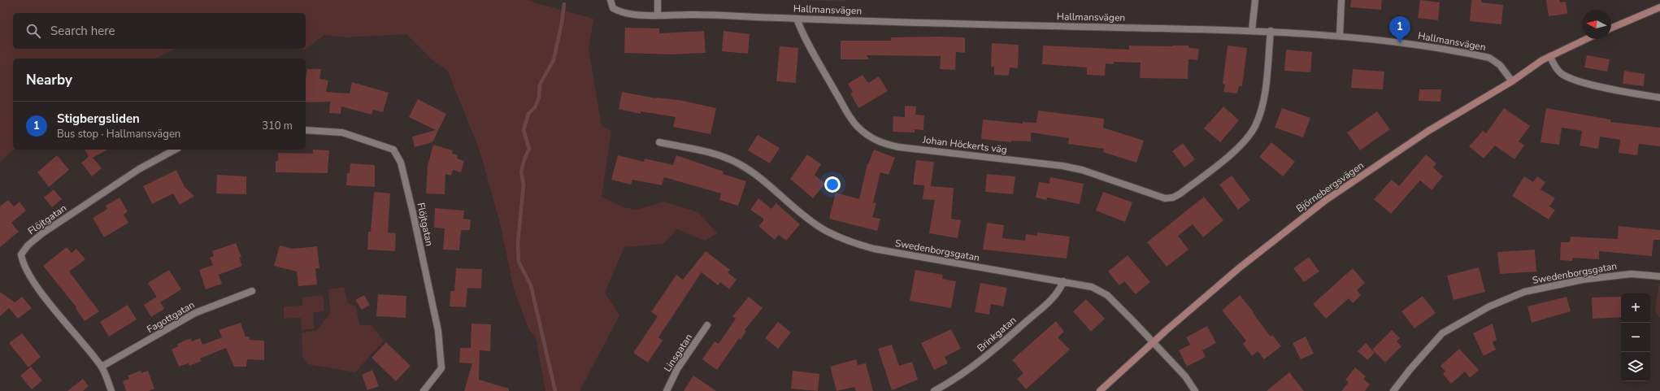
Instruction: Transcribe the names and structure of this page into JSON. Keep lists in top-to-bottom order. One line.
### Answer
{"streets":{"street":["Hallmansvägen","Johan Höckerts väg","Björnebergsvägen","Flöjtgatan","Swedenborgsgatan","Fagottgatan","Brinkgatan","Linsgatan"]},"crossings":[["Hallmansvägen","Johan Höckerts väg"],["Hallmansvägen","Björnebergsvägen"],["Björnebergsvägen","Swedenborgsgatan"],["Flöjtgatan","Fagottgatan"],["Swedenborgsgatan","Brinkgatan"]],"north":"left","page":{"search":"Search here","pins":"1","heading":"Nearby","list":[{"mark":"1","name":"Stigbergsliden","note":"Bus stop · Hallmansvägen","value":"310 m"}],"map_buttons":["+","−"]}}
